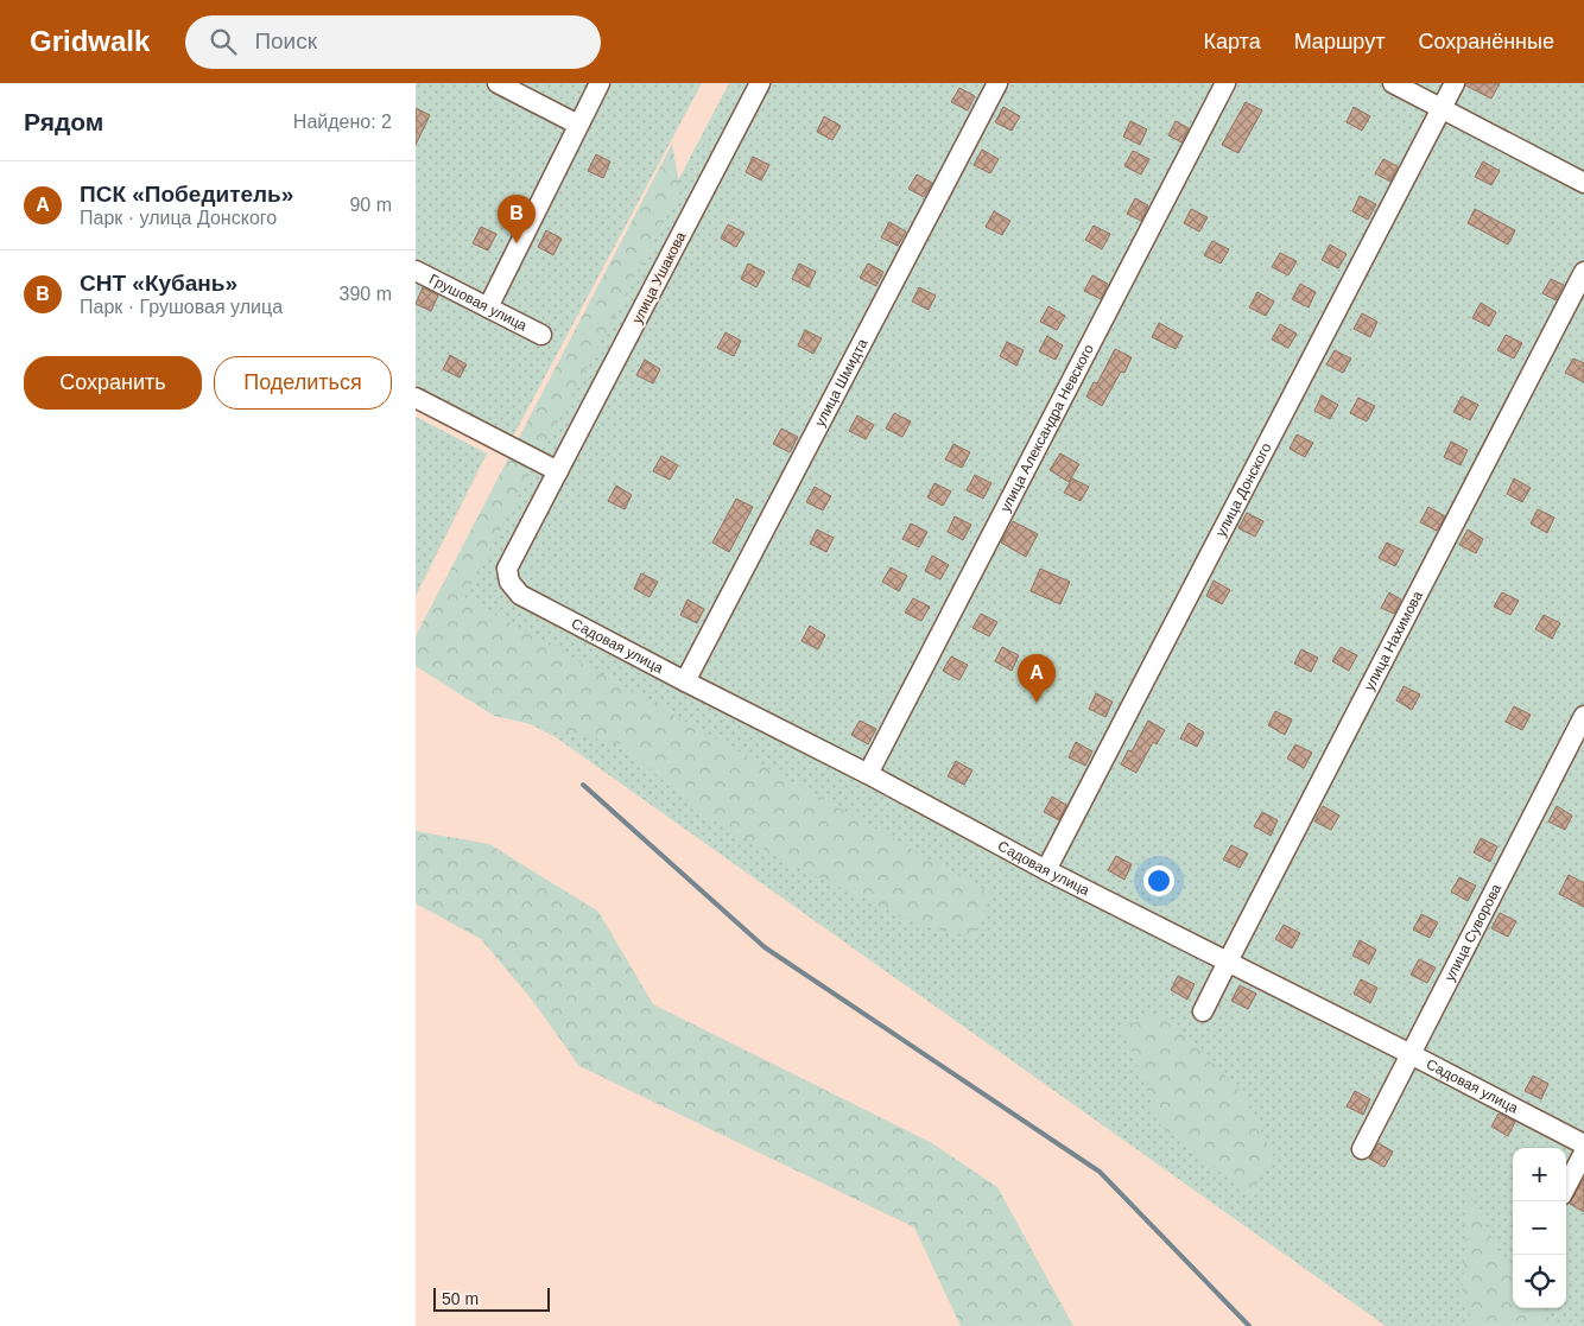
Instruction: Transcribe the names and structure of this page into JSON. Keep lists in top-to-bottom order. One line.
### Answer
{"streets":{"street":["улица Ушакова","Грушовая улица","улица Шмидта","улица Александра Невского","улица Донского","улица Нахимова","Садовая улица","улица Суворова"]},"crossings":[["улица Ушакова","Садовая улица"],["улица Шмидта","Садовая улица"],["улица Александра Невского","Садовая улица"],["улица Донского","Садовая улица"],["улица Нахимова","Садовая улица"],["Садовая улица","улица Суворова"]],"scale_bar":"50 m","page":{"header":"Gridwalk","search":"Поиск","nav":["Карта","Маршрут","Сохранённые"],"heading":["Рядом","Найдено: 2"],"list":[{"mark":"A","name":"ПСК «Победитель»","note":"Парк · улица Донского","value":"90 m"},{"mark":"B","name":"СНТ «Кубань»","note":"Парк · Грушовая улица","value":"390 m"}],"pins":["B","A"],"buttons":["Сохранить","Поделиться"],"map_buttons":["+","−"],"scale":"50 m"}}
